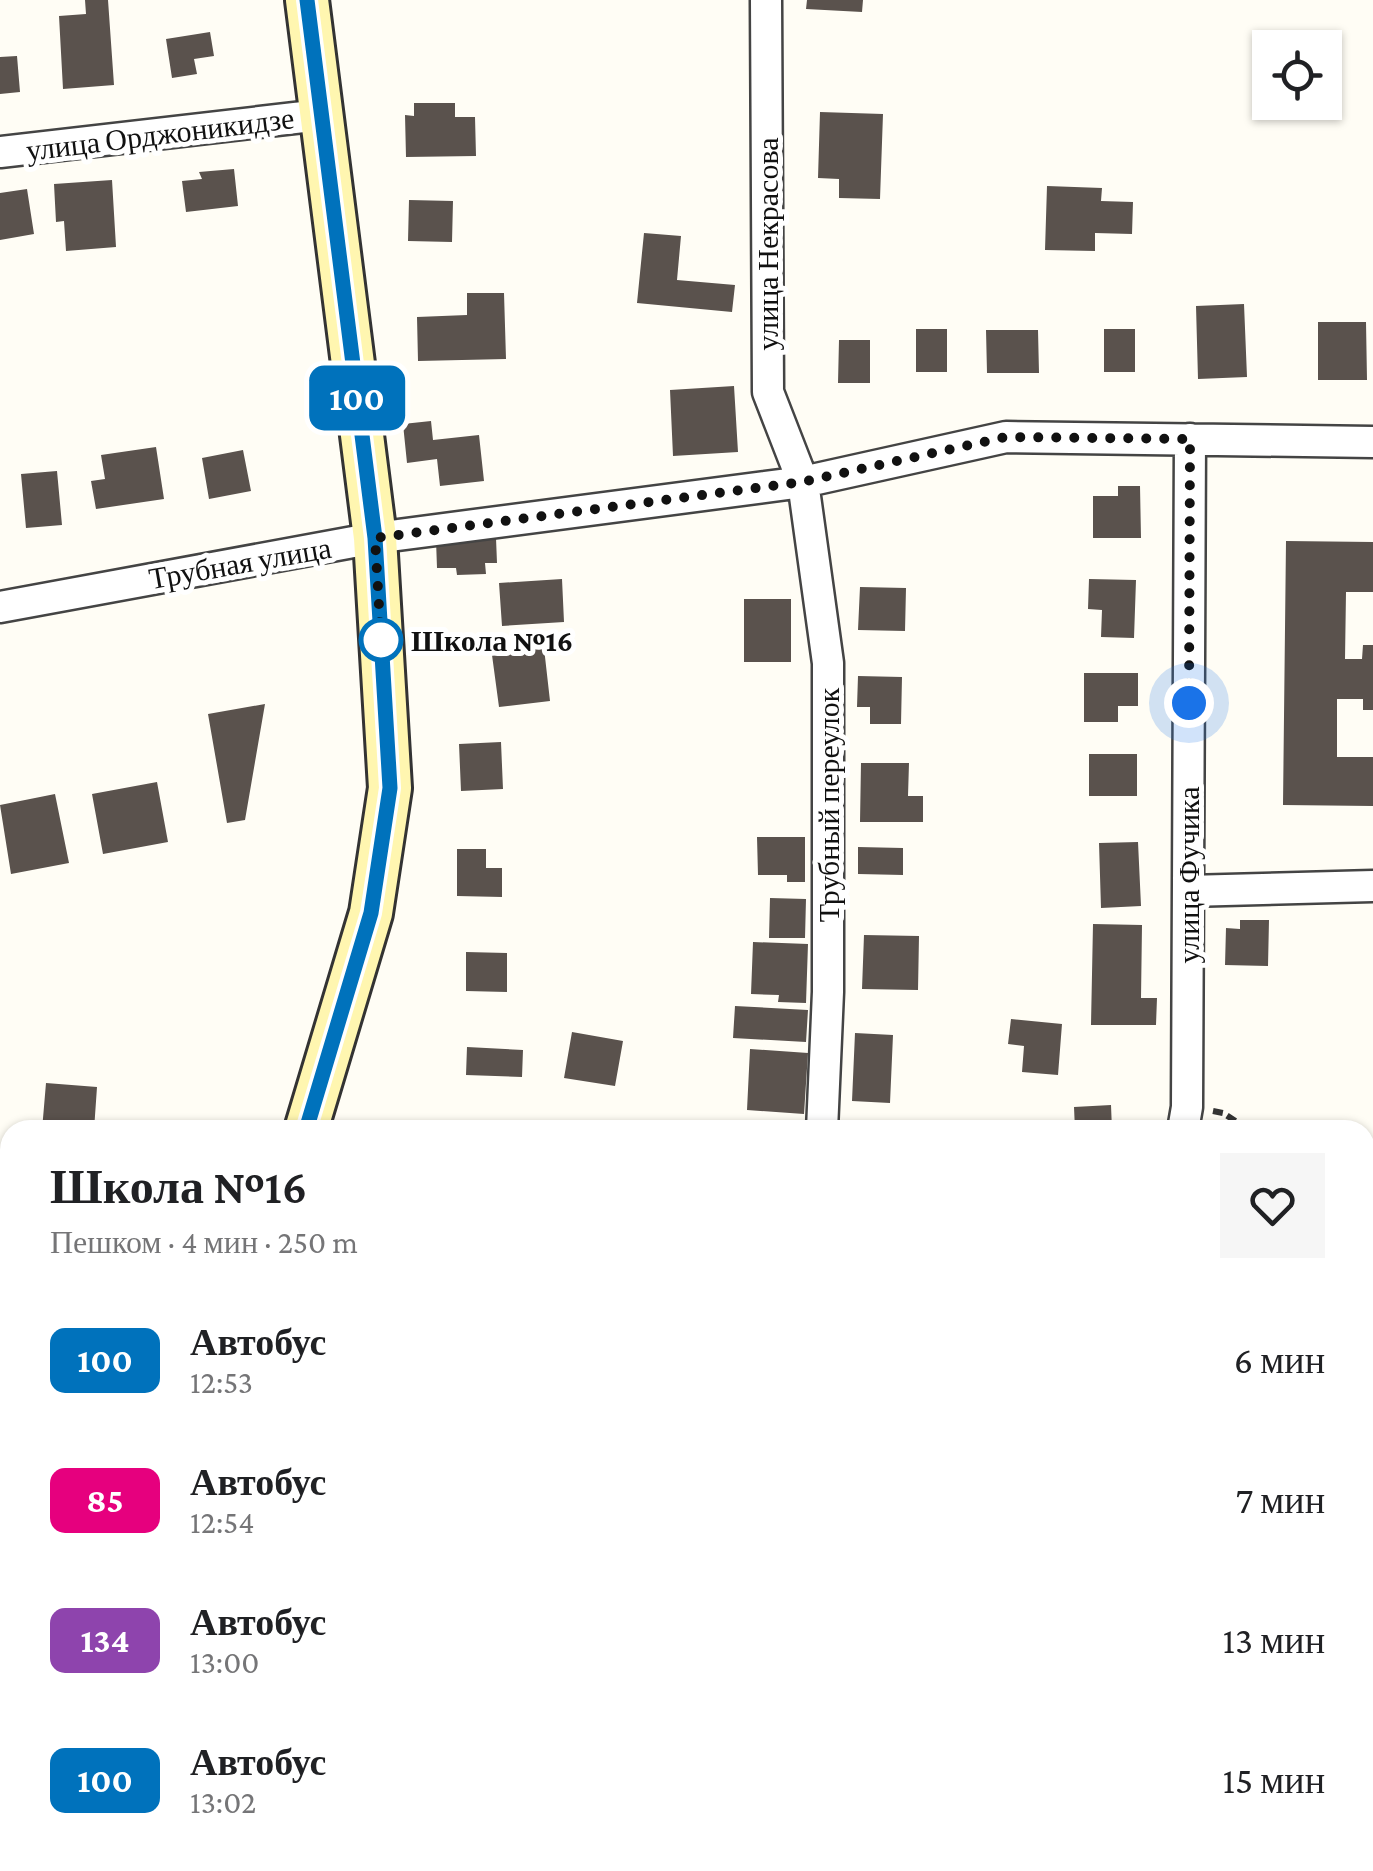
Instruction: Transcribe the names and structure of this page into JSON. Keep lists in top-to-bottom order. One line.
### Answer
{"streets":{"street":["улица Орджоникидзе","улица Некрасова","Трубная улица","Трубный переулок","улица Фучика"]},"crossings":[["улица Некрасова","Трубная улица"],["улица Некрасова","Трубный переулок"],["Трубная улица","Трубный переулок"],["Трубная улица","улица Фучика"]],"places":["Школа №16"],"lines":["bus line 100"],"page":{"on_map":"100","heading":["Школа №16","Пешком · 4 мин · 250 m"],"list":[{"mark":"100","name":"Автобус","note":"12:53","value":"6 мин"},{"mark":"85","name":"Автобус","note":"12:54","value":"7 мин"},{"mark":"134","name":"Автобус","note":"13:00","value":"13 мин"},{"mark":"100","name":"Автобус","note":"13:02","value":"15 мин"}]}}
